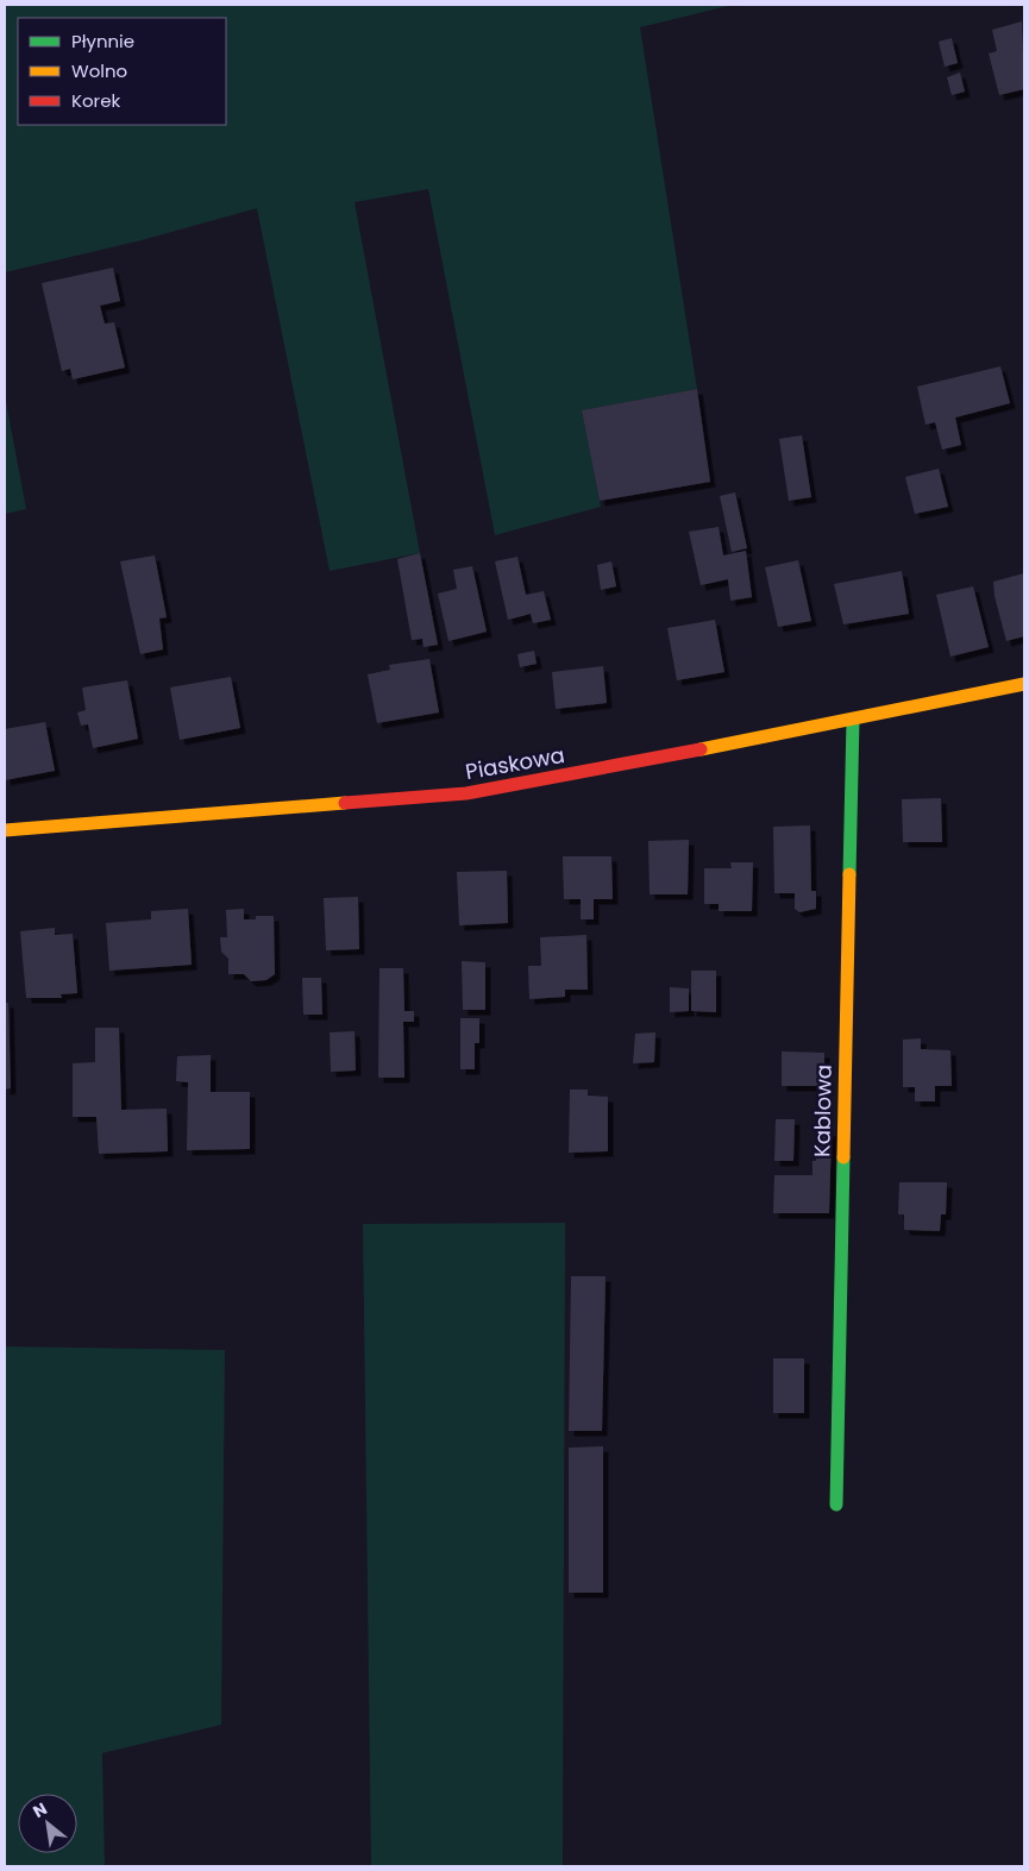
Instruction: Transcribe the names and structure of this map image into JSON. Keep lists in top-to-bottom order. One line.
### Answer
{"streets":{"street":["Piaskowa","Kablowa"]},"crossings":[["Piaskowa","Kablowa"]],"legend":["Płynnie","Wolno","Korek"],"north":"top left"}
